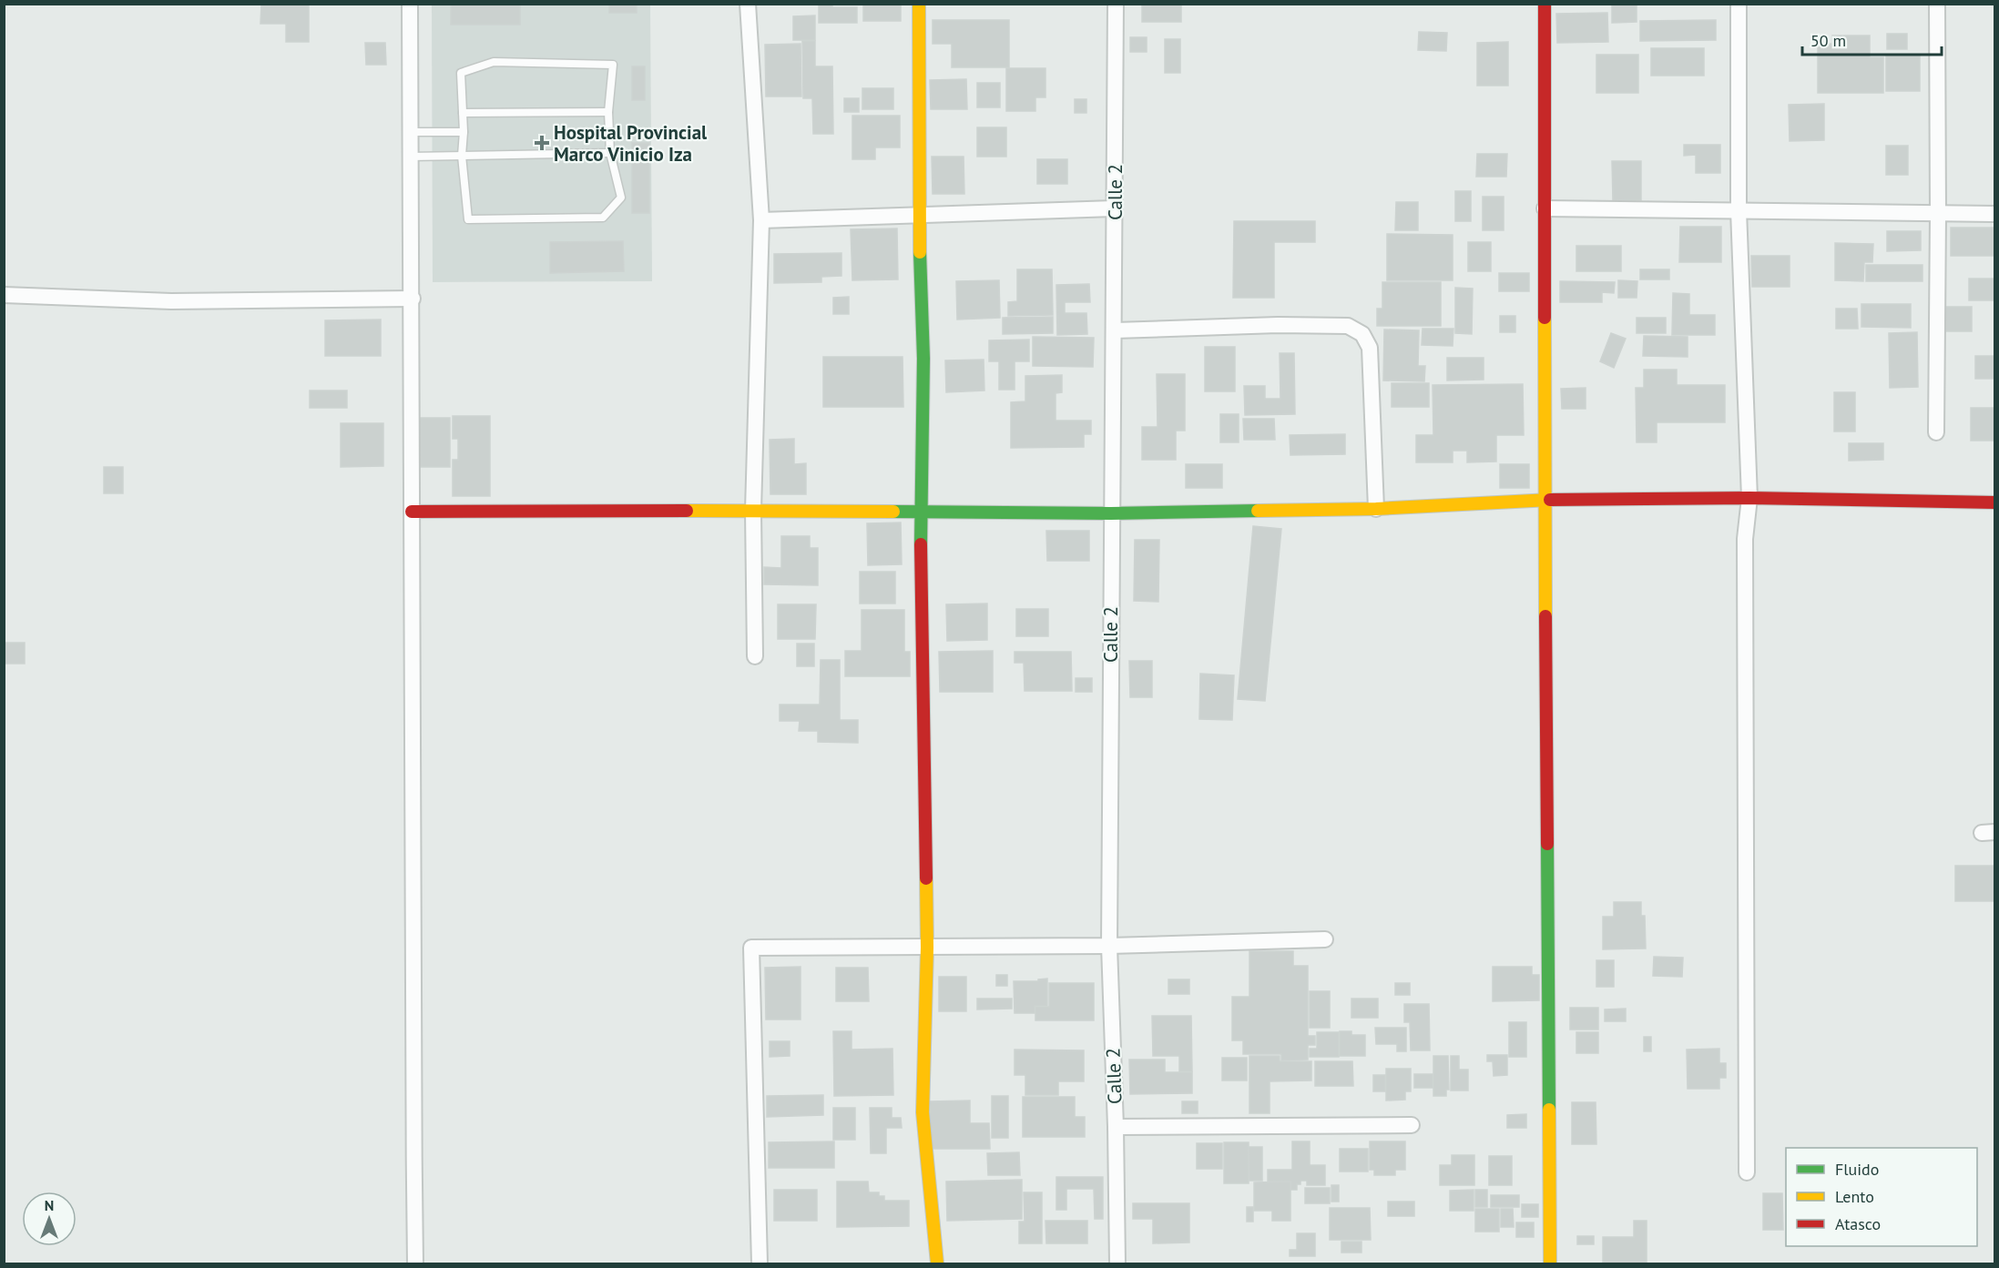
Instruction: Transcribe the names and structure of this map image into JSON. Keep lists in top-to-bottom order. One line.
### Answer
{"streets":{"street":["Calle 2"]},"places":{"health":["Hospital Provincial Marco Vinicio Iza"]},"legend":["Fluido","Lento","Atasco"],"scale_bar":"50 m","north":"top"}
